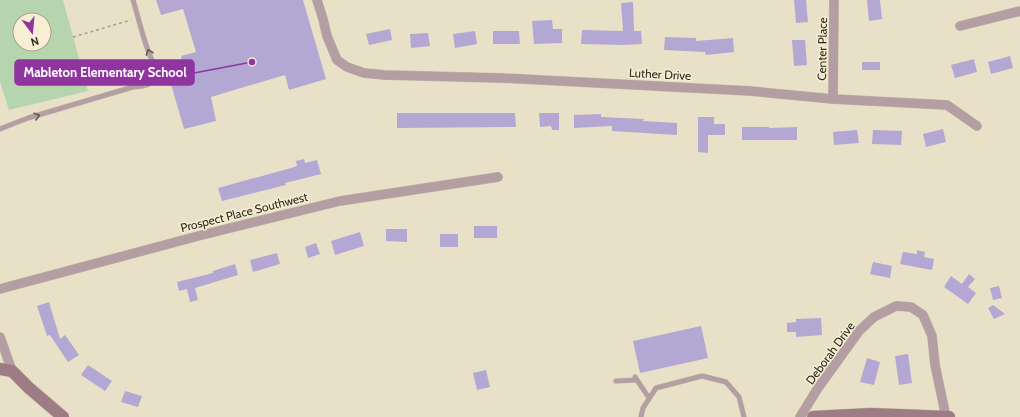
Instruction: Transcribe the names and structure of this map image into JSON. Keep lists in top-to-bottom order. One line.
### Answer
{"streets":{"street":["Center Place","Luther Drive","Prospect Place Southwest","Deborah Drive"]},"crossings":[["Center Place","Luther Drive"]],"places":["Mableton Elementary School"],"north":"bottom"}
